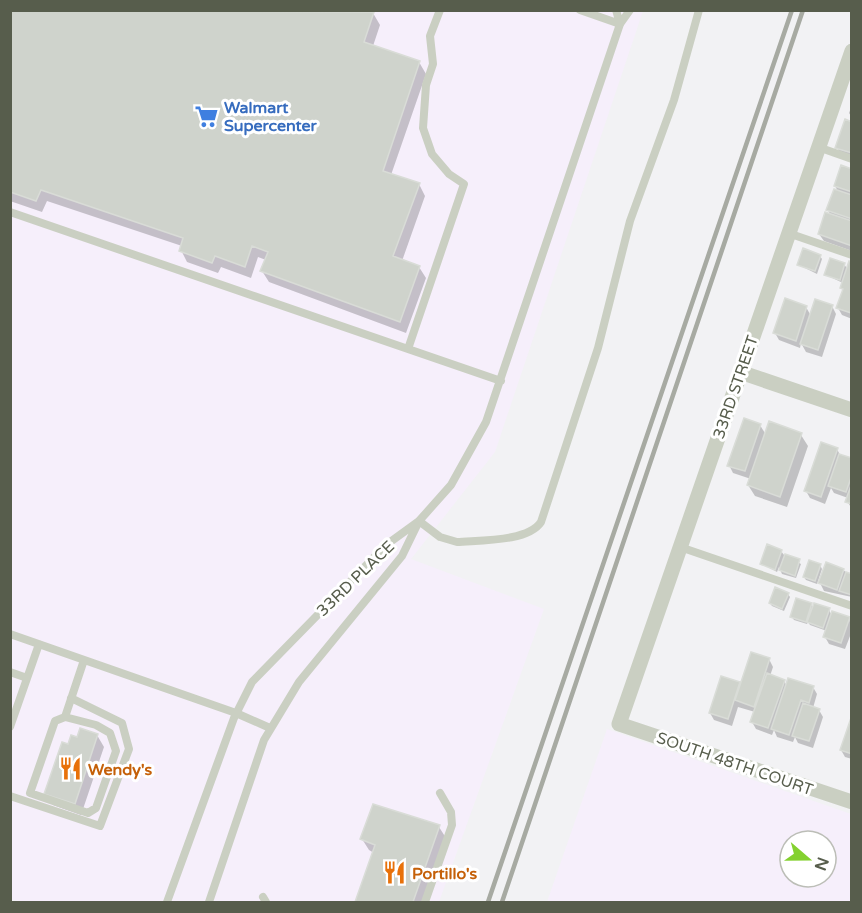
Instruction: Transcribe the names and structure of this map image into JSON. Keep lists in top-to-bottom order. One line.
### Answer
{"streets":{"street":["33RD STREET","SOUTH 48TH COURT"],"lane":["33RD PLACE"]},"crossings":[["33RD STREET","SOUTH 48TH COURT"]],"places":{"supermarket":["Walmart Supercenter"],"restaurant":["Wendy's","Portillo's"]},"north":"right"}
